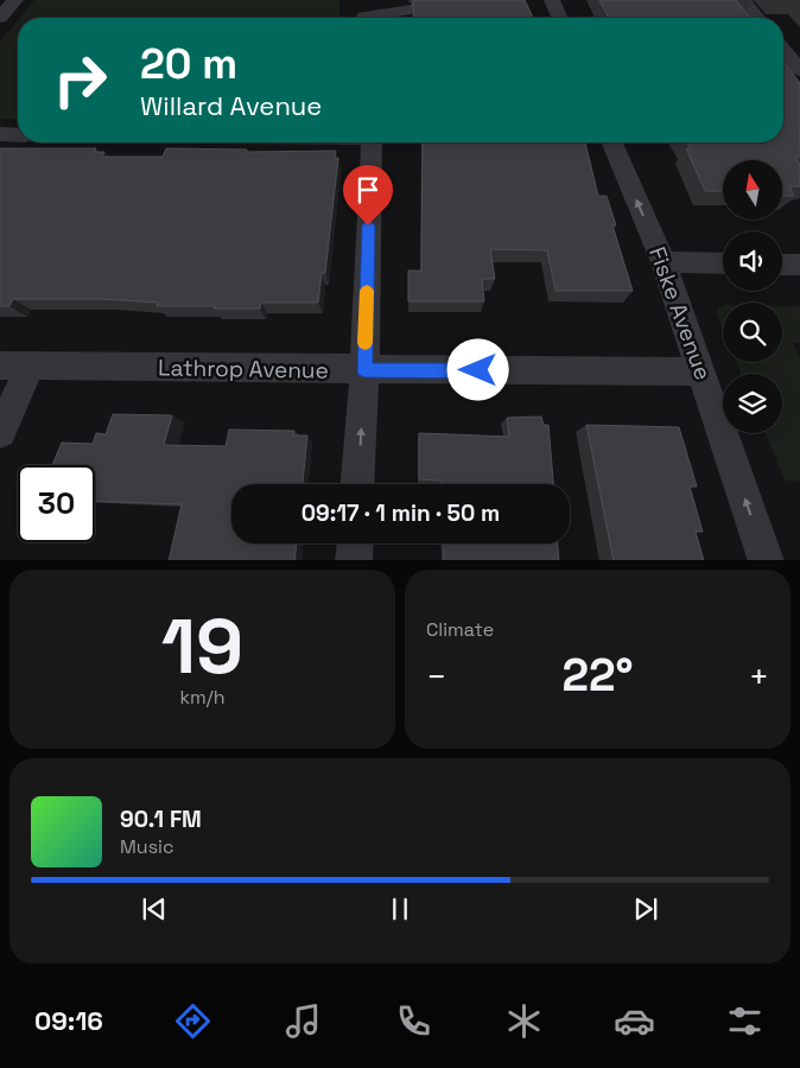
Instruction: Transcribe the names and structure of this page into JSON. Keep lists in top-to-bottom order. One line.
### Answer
{"streets":{"street":["Fiske Avenue","Lathrop Avenue"]},"crossings":[["Fiske Avenue","Lathrop Avenue"]],"one_way":["Fiske Avenue"],"north":"top","page":{"turn":["20 m","Willard Avenue"],"limit":"30","trip":"09:17 · 1 min · 50 m","tile":[["19","km/h"],"Climate"],"heat":["−","22°","+"],"song":["90.1 FM","Music"],"tabs":"09:16"}}
